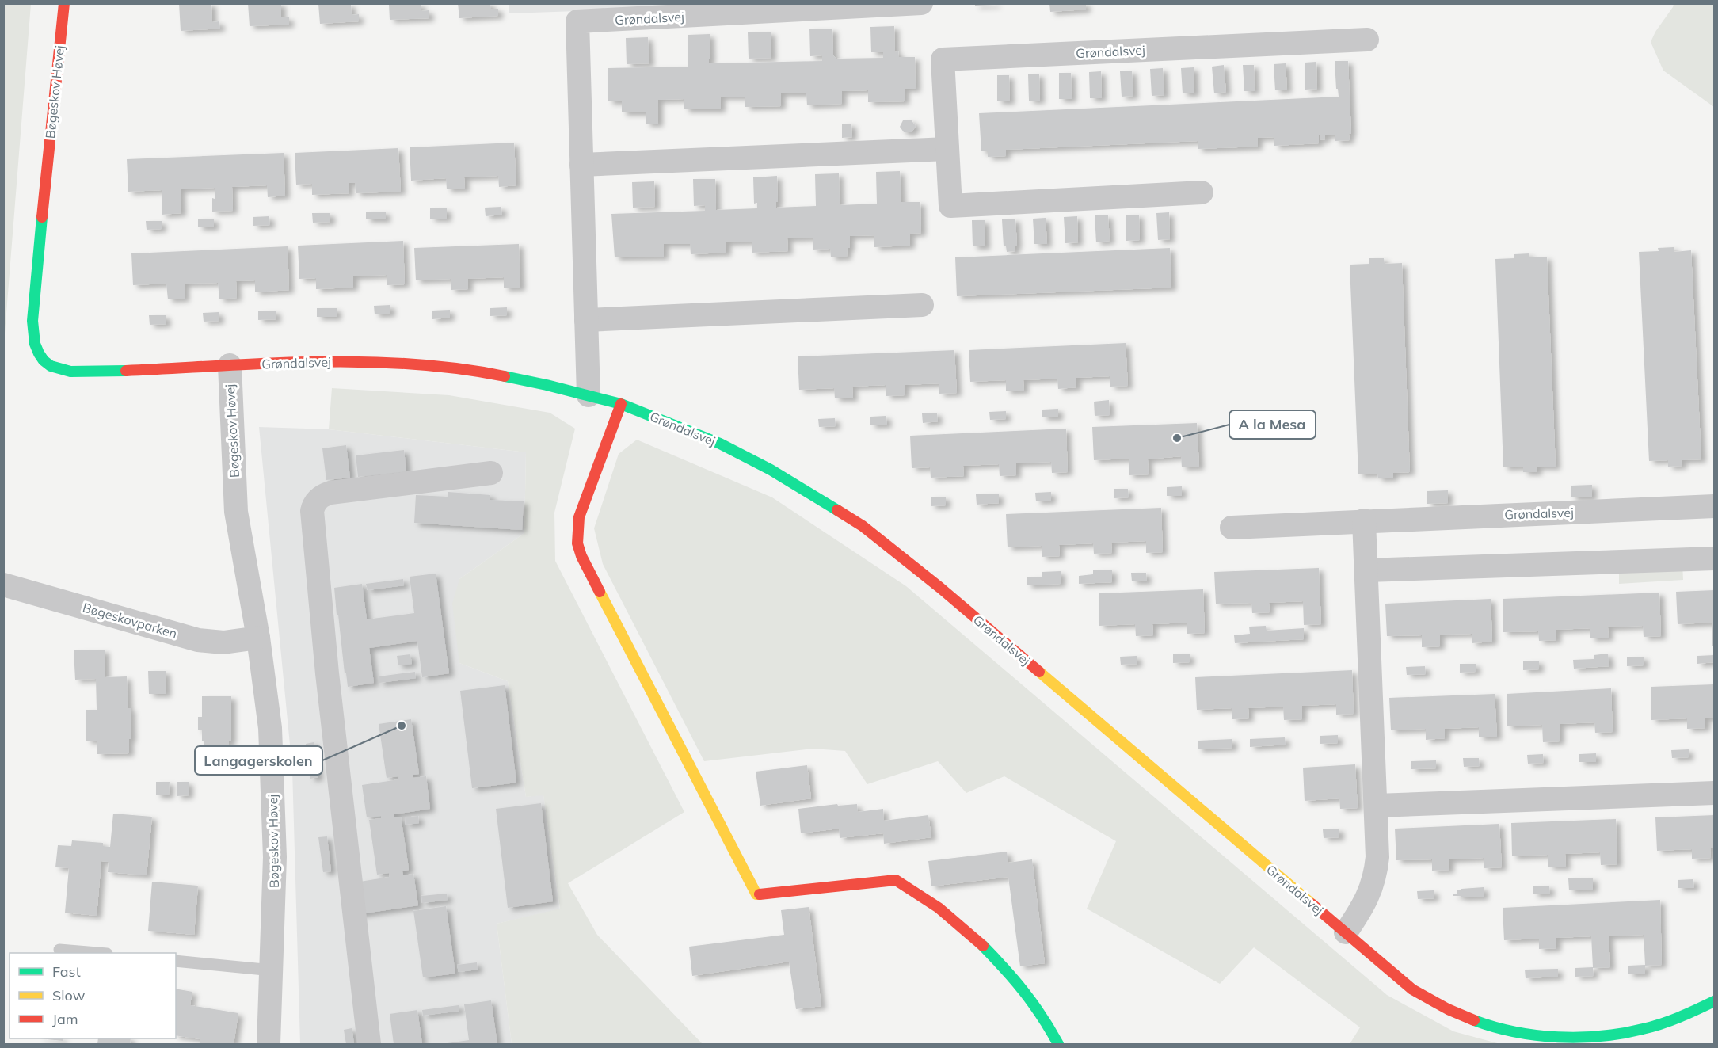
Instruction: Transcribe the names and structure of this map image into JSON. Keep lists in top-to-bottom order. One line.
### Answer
{"streets":{"street":["Grøndalsvej","Bøgeskov Høvej","Bøgeskovparken"]},"crossings":[["Grøndalsvej","Bøgeskov Høvej"],["Bøgeskov Høvej","Bøgeskovparken"]],"places":["A la Mesa","Langagerskolen"],"legend":["Fast","Slow","Jam"]}
